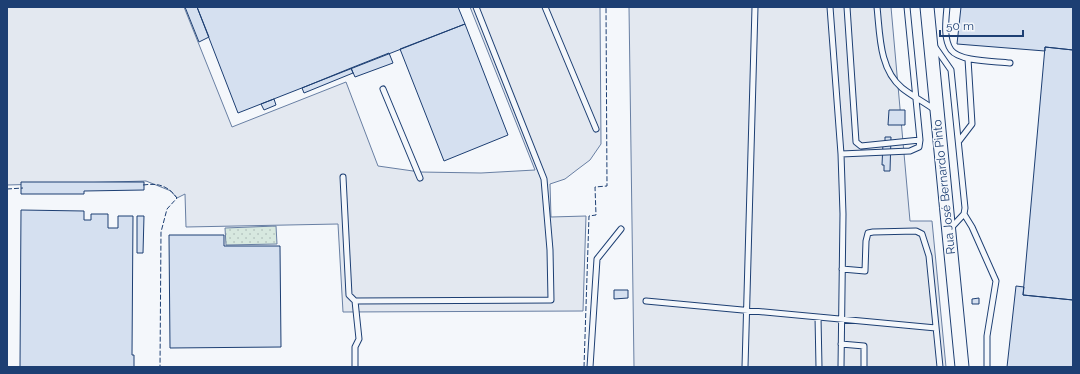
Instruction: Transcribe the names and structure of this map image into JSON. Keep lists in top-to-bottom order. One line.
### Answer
{"streets":{"street":["Rua José Bernardo Pinto"]},"scale_bar":"50 m"}
